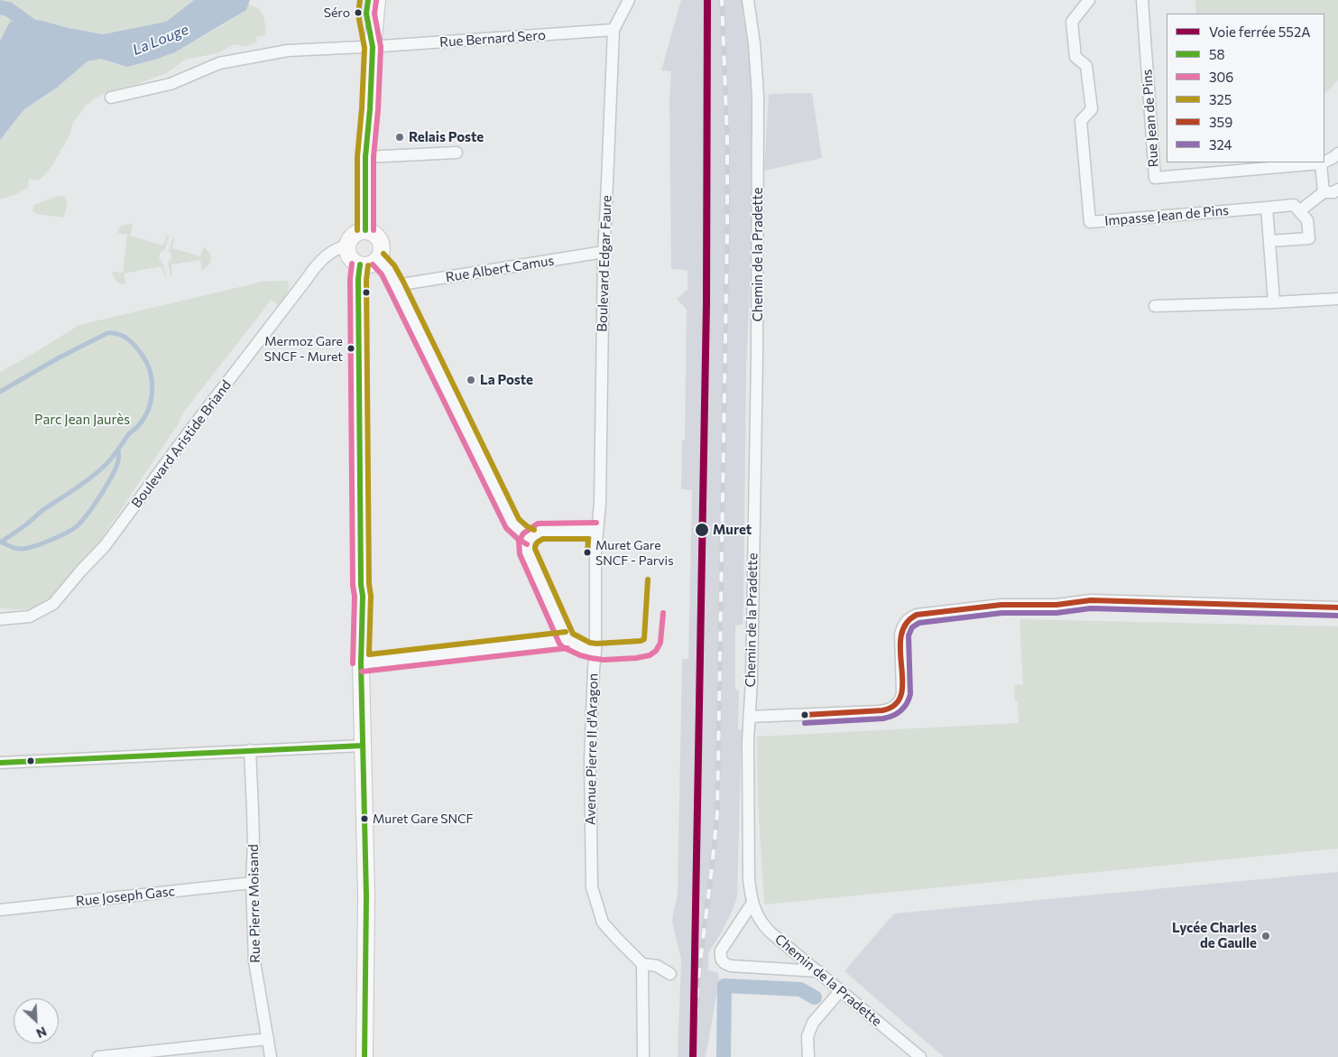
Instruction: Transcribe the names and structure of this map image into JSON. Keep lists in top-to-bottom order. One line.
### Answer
{"streets":{"street":["Rue Bernard Sero","Rue Jean de Pins","Impasse Jean de Pins","Chemin de la Pradette","Boulevard Edgar Faure","Rue Albert Camus","Boulevard Aristide Briand","Avenue Pierre II d'Aragon","Rue Joseph Gasc","Rue Pierre Moisand"]},"crossings":[["Rue Bernard Sero","Boulevard Edgar Faure"],["Boulevard Edgar Faure","Rue Albert Camus"],["Boulevard Edgar Faure","Avenue Pierre II d'Aragon"],["Rue Joseph Gasc","Rue Pierre Moisand"]],"water":["La Louge"],"parks":["Parc Jean Jaurès"],"places":["Séro","Relais Poste","Mermoz Gare SNCF - Muret","La Poste","Muret","Muret Gare SNCF - Parvis","Muret Gare SNCF","Lycée Charles de Gaulle"],"lines":["rail line 552A","transit line 58","transit line 325","transit line 306","transit line 359","transit line 324"],"legend":["Voie ferrée 552A","58","306","325","359","324"],"north":"bottom right"}
